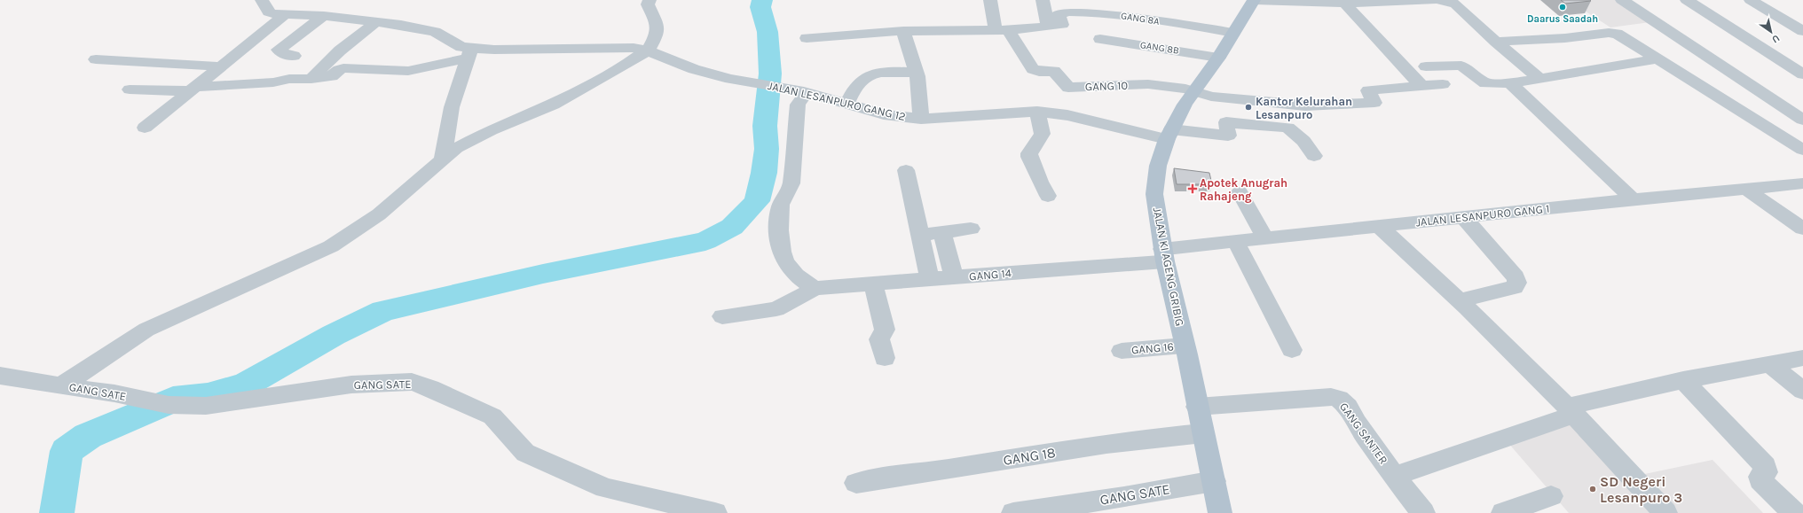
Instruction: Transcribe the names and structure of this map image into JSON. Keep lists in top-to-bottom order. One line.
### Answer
{"streets":{"main road":["JALAN KI AGENG GRIBIG"],"street":["GANG 8A","GANG 8B","GANG 10","JALAN LESANPURO GANG 12","JALAN LESANPURO GANG 1","GANG 14","GANG 16","GANG SATE","GANG SANTER","GANG 18"]},"crossings":[["GANG 8A","JALAN KI AGENG GRIBIG"],["GANG 8B","JALAN KI AGENG GRIBIG"],["GANG 10","JALAN KI AGENG GRIBIG"],["JALAN LESANPURO GANG 12","JALAN KI AGENG GRIBIG"],["JALAN LESANPURO GANG 1","JALAN KI AGENG GRIBIG"],["JALAN LESANPURO GANG 1","GANG 14"],["JALAN KI AGENG GRIBIG","GANG 14"],["JALAN KI AGENG GRIBIG","GANG 16"],["JALAN KI AGENG GRIBIG","GANG SATE"],["JALAN KI AGENG GRIBIG","GANG SANTER"],["JALAN KI AGENG GRIBIG","GANG 18"]],"places":{"other":["Daarus Saadah","Kantor Kelurahan Lesanpuro","SD Negeri Lesanpuro 3"],"health":["Apotek Anugrah Rahajeng"]},"north":"bottom right"}
